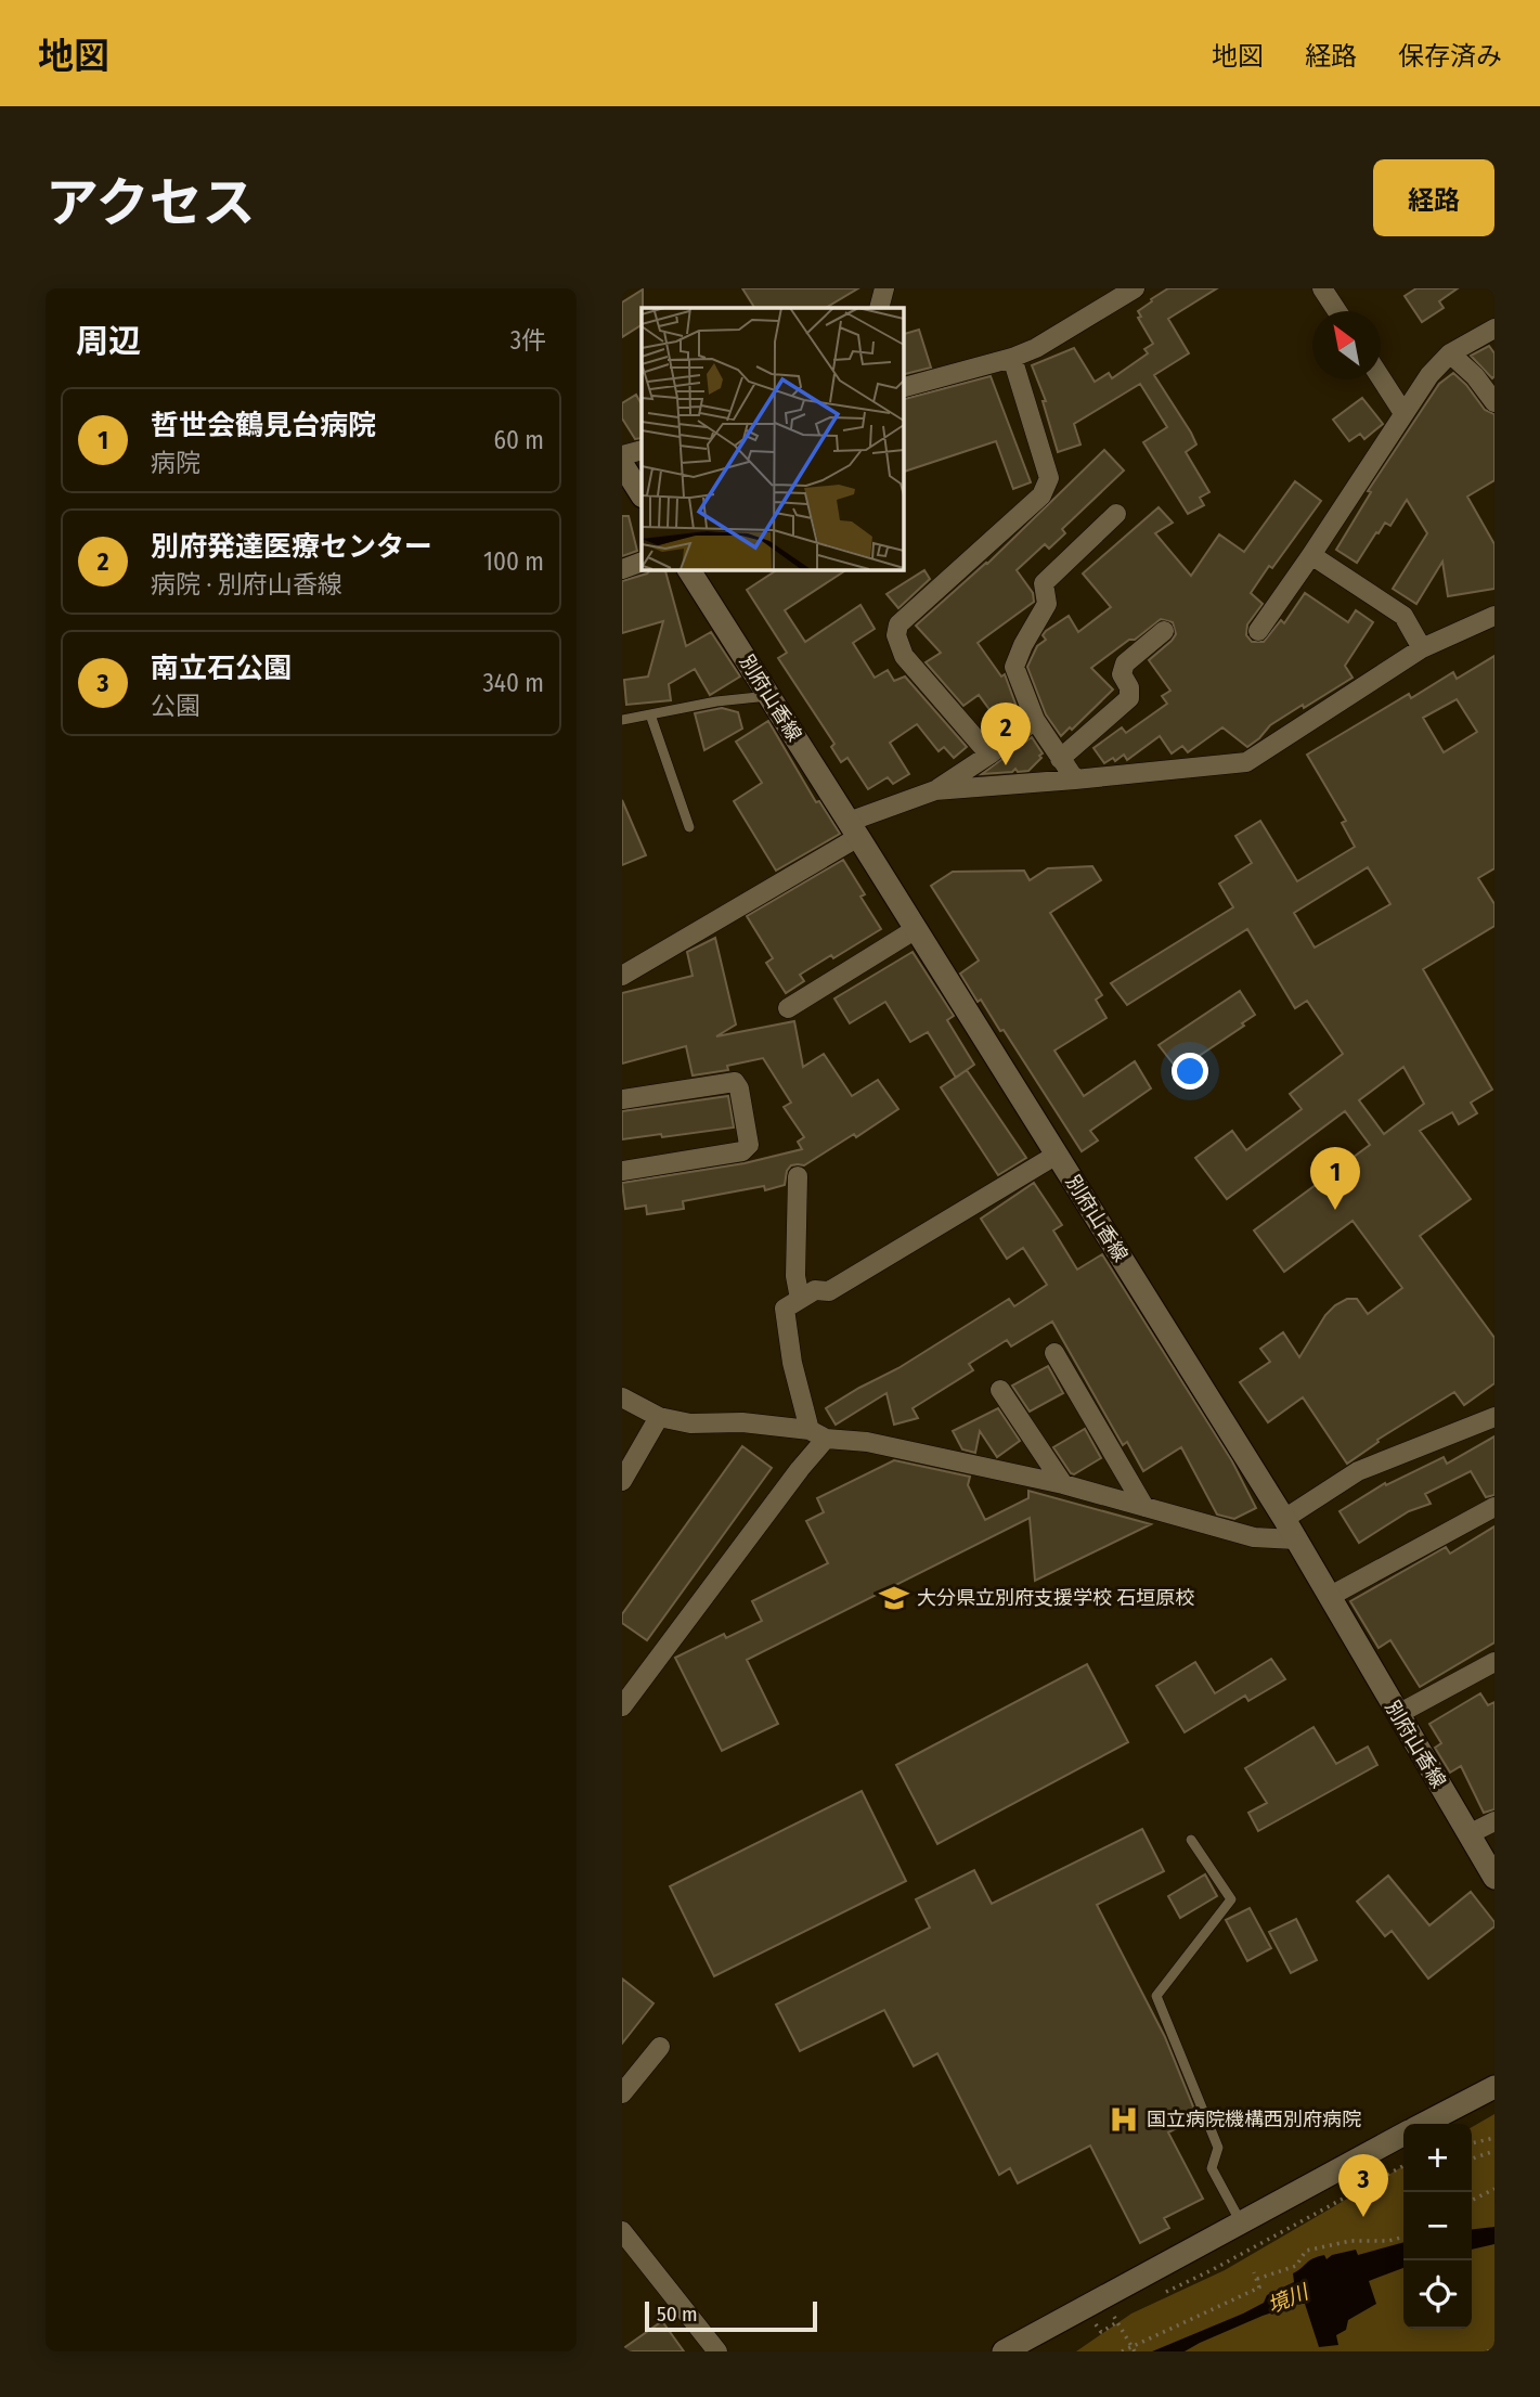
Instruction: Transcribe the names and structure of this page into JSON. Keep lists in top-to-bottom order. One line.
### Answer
{"streets":{"main road":["別府山香線"]},"water":["境川"],"places":{"school or university":["大分県立別府支援学校 石垣原校"],"hospital":["国立病院機構西別府病院"]},"scale_bar":"50 m","north":"top left","page":{"header":"地図","nav":["地図","経路","保存済み"],"title":"アクセス","buttons":"経路","heading":["周辺","3件"],"list":[{"mark":"1","name":"哲世会鶴見台病院","note":"病院","value":"60 m"},{"mark":"2","name":"別府発達医療センター","note":"病院 · 別府山香線","value":"100 m"},{"mark":"3","name":"南立石公園","note":"公園","value":"340 m"}],"pins":["2","1","3"],"map_buttons":["+","−"],"scale":"50 m"}}
